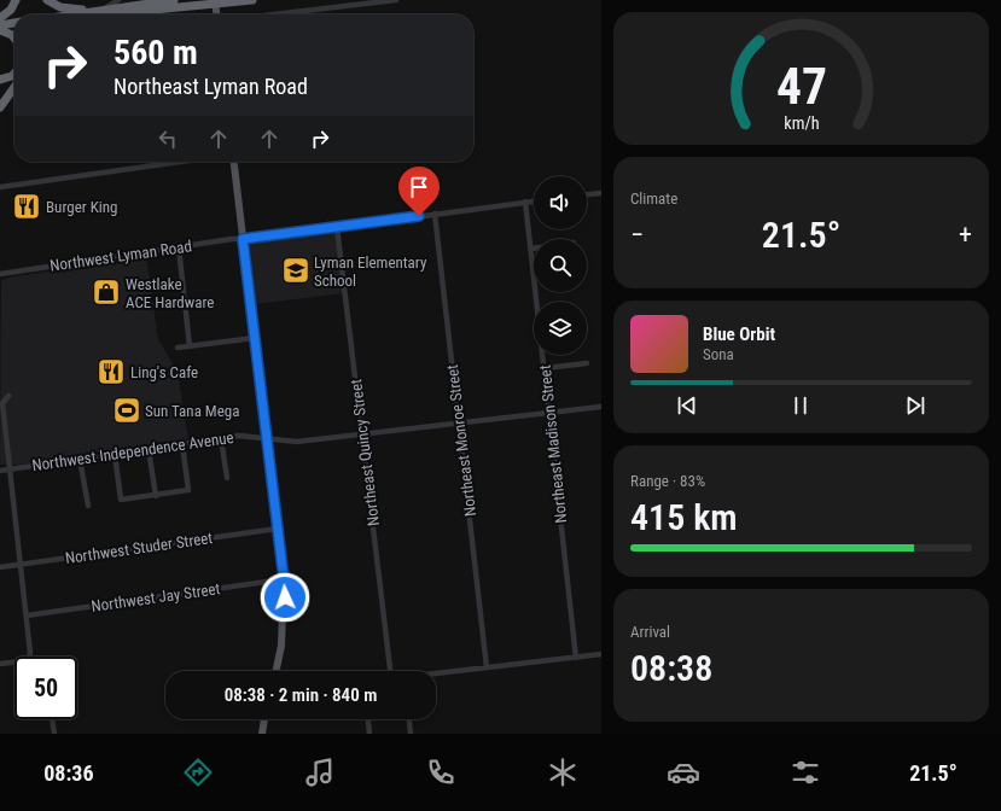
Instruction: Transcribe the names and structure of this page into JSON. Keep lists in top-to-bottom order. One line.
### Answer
{"streets":{"street":["Northwest Lyman Road","Northeast Monroe Street","Northeast Madison Street","Northwest Independence Avenue","Northeast Quincy Street","Northwest Studer Street","Northwest Jay Street"]},"crossings":[["Northwest Lyman Road","Northeast Monroe Street"],["Northwest Lyman Road","Northeast Madison Street"],["Northwest Lyman Road","Northeast Quincy Street"],["Northeast Monroe Street","Northwest Independence Avenue"],["Northeast Madison Street","Northwest Independence Avenue"],["Northwest Independence Avenue","Northeast Quincy Street"]],"places":{"restaurant":["Burger King","Ling's Cafe"],"school or university":["Lyman Elementary School"],"shop":["Westlake ACE Hardware"],"sports":["Sun Tana Mega"]},"page":{"turn":["560 m","Northeast Lyman Road"],"tile":["Climate",["Range · 83%","415 km"],["Arrival","08:38"]],"heat":["−","21.5°","+"],"song":["Blue Orbit","Sona"],"limit":"50","trip":"08:38 · 2 min · 840 m","tabs":["08:36","21.5°"],"gauge":["47","km/h"]}}
